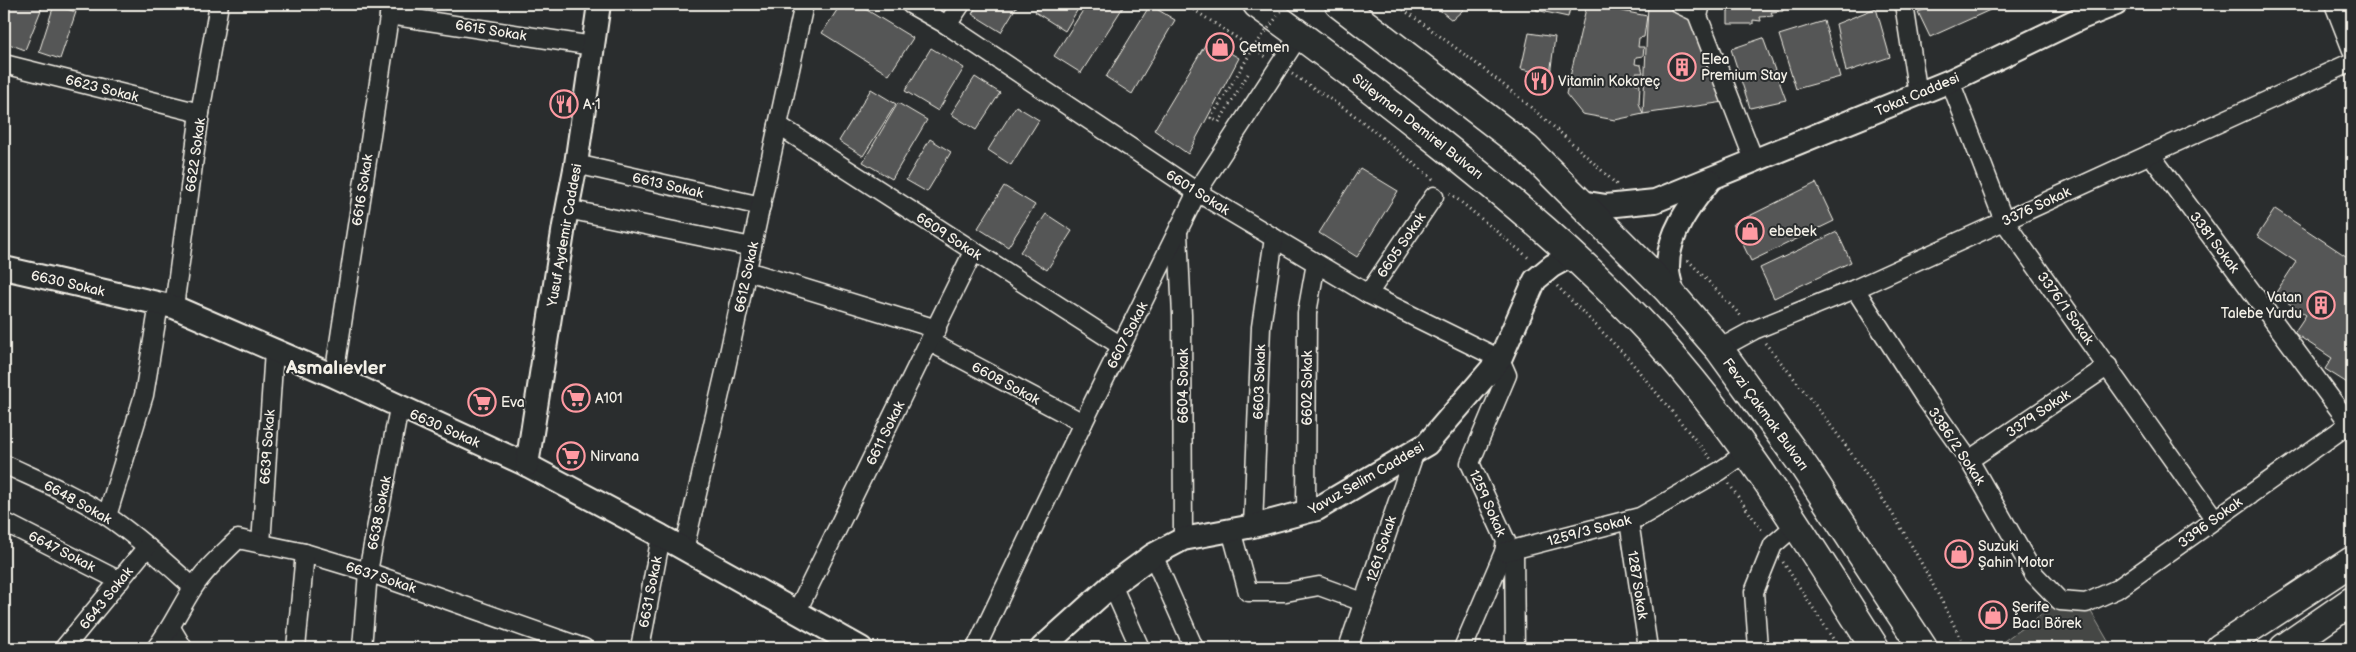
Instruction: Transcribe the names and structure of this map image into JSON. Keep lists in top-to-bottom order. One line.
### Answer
{"streets":{"main road":["Süleyman Demirel Bulvarı","Fevzi Çakmak Bulvarı"],"street":["6615 Sokak","6623 Sokak","Tokat Caddesi","6622 Sokak","6613 Sokak","6616 Sokak","6601 Sokak","3376 Sokak","Yusuf Aydemir Caddesi","6609 Sokak","3381 Sokak","6605 Sokak","6612 Sokak","6630 Sokak","3376/1 Sokak","6607 Sokak","6603 Sokak","6608 Sokak","6604 Sokak","6602 Sokak","3379 Sokak","6611 Sokak","3386/2 Sokak","6639 Sokak","Yavuz Selim Caddesi","6648 Sokak","1259 Sokak","6638 Sokak","3396 Sokak","1259/3 Sokak","1261 Sokak","6647 Sokak","6637 Sokak","1287 Sokak","6631 Sokak","6643 Sokak"]},"crossings":[["6615 Sokak","6616 Sokak"],["6615 Sokak","Yusuf Aydemir Caddesi"],["6623 Sokak","6622 Sokak"],["Tokat Caddesi","3376/1 Sokak"],["Tokat Caddesi","Fevzi Çakmak Bulvarı"],["Süleyman Demirel Bulvarı","6607 Sokak"],["Süleyman Demirel Bulvarı","Yavuz Selim Caddesi"],["6622 Sokak","6630 Sokak"],["6622 Sokak","6648 Sokak"],["6613 Sokak","Yusuf Aydemir Caddesi"],["6613 Sokak","6612 Sokak"],["6616 Sokak","6630 Sokak"],["6601 Sokak","6605 Sokak"],["6601 Sokak","6607 Sokak"],["6601 Sokak","6603 Sokak"],["6601 Sokak","6602 Sokak"],["6601 Sokak","Yavuz Selim Caddesi"],["6601 Sokak","1259 Sokak"],["3376 Sokak","3381 Sokak"],["3376 Sokak","3376/1 Sokak"],["3376 Sokak","Fevzi Çakmak Bulvarı"],["3376 Sokak","3386/2 Sokak"],["Yusuf Aydemir Caddesi","6630 Sokak"],["6609 Sokak","6612 Sokak"],["6609 Sokak","6607 Sokak"],["6609 Sokak","6611 Sokak"],["3381 Sokak","3396 Sokak"],["6612 Sokak","6630 Sokak"],["6612 Sokak","6608 Sokak"],["6630 Sokak","6611 Sokak"],["6630 Sokak","6639 Sokak"],["6630 Sokak","6638 Sokak"],["6630 Sokak","6631 Sokak"],["3376/1 Sokak","3379 Sokak"],["3376/1 Sokak","3396 Sokak"],["6607 Sokak","6608 Sokak"],["6607 Sokak","6604 Sokak"],["6603 Sokak","Yavuz Selim Caddesi"],["6603 Sokak","1261 Sokak"],["6608 Sokak","6611 Sokak"],["6604 Sokak","Yavuz Selim Caddesi"],["6602 Sokak","Yavuz Selim Caddesi"],["3379 Sokak","3386/2 Sokak"],["3386/2 Sokak","3396 Sokak"],["6639 Sokak","6637 Sokak"],["Yavuz Selim Caddesi","1259 Sokak"],["Yavuz Selim Caddesi","1261 Sokak"],["6648 Sokak","6637 Sokak"],["6648 Sokak","6643 Sokak"],["1259 Sokak","1259/3 Sokak"],["6638 Sokak","6637 Sokak"],["1259/3 Sokak","1287 Sokak"],["6647 Sokak","6643 Sokak"]],"districts":["Asmalıevler"],"places":{"shop":["Çetmen","ebebek","Suzuki Şahin Motor","Şerife Bacı Börek"],"building":["Elea Premium Stay","Vatan Talebe Yurdu"],"restaurant":["Vitamin Kokoreç","A•1"],"supermarket":["A101","Eva","Nirvana"]}}
